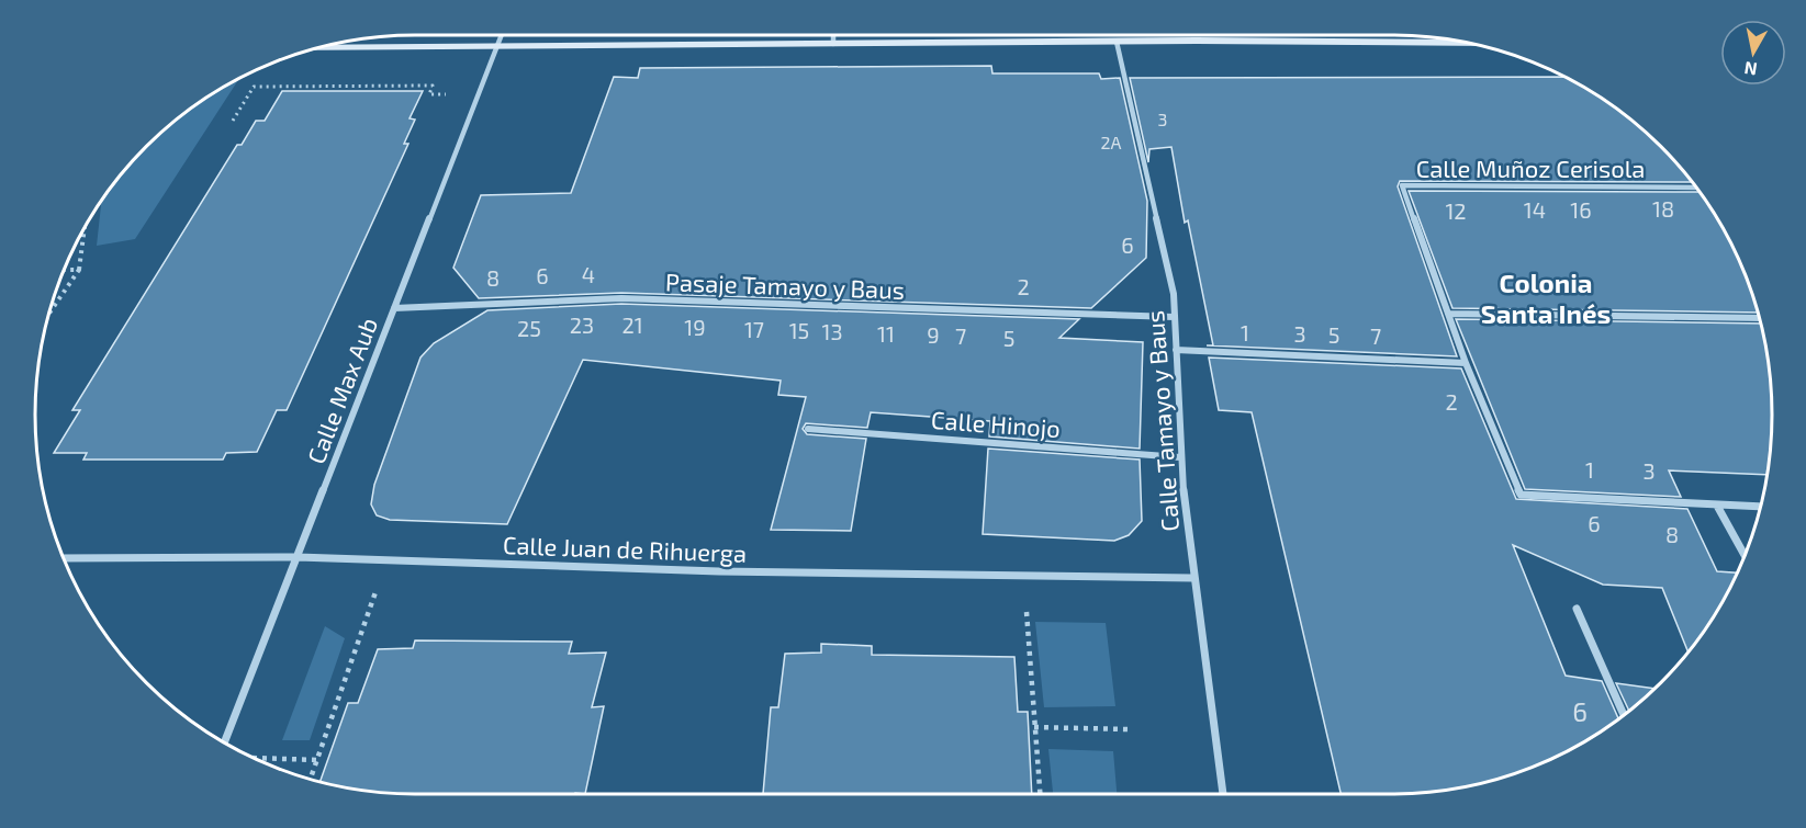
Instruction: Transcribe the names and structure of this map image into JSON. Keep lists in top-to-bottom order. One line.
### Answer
{"streets":{"street":["Calle Muñoz Cerisola","Pasaje Tamayo y Baus","Calle Max Aub","Calle Tamayo y Baus","Calle Hinojo","Calle Juan de Rihuerga"]},"crossings":[["Pasaje Tamayo y Baus","Calle Max Aub"],["Pasaje Tamayo y Baus","Calle Tamayo y Baus"],["Calle Max Aub","Calle Juan de Rihuerga"],["Calle Tamayo y Baus","Calle Hinojo"],["Calle Tamayo y Baus","Calle Juan de Rihuerga"]],"districts":["Colonia Santa Inés"],"house_numbers":["3","2A","18","14","16","12","6","4","6","8","2","23","21","19","25","17","15","13","1","11","3","9","5","7","7","5","2","1","3","6","8","6"],"north":"bottom"}
